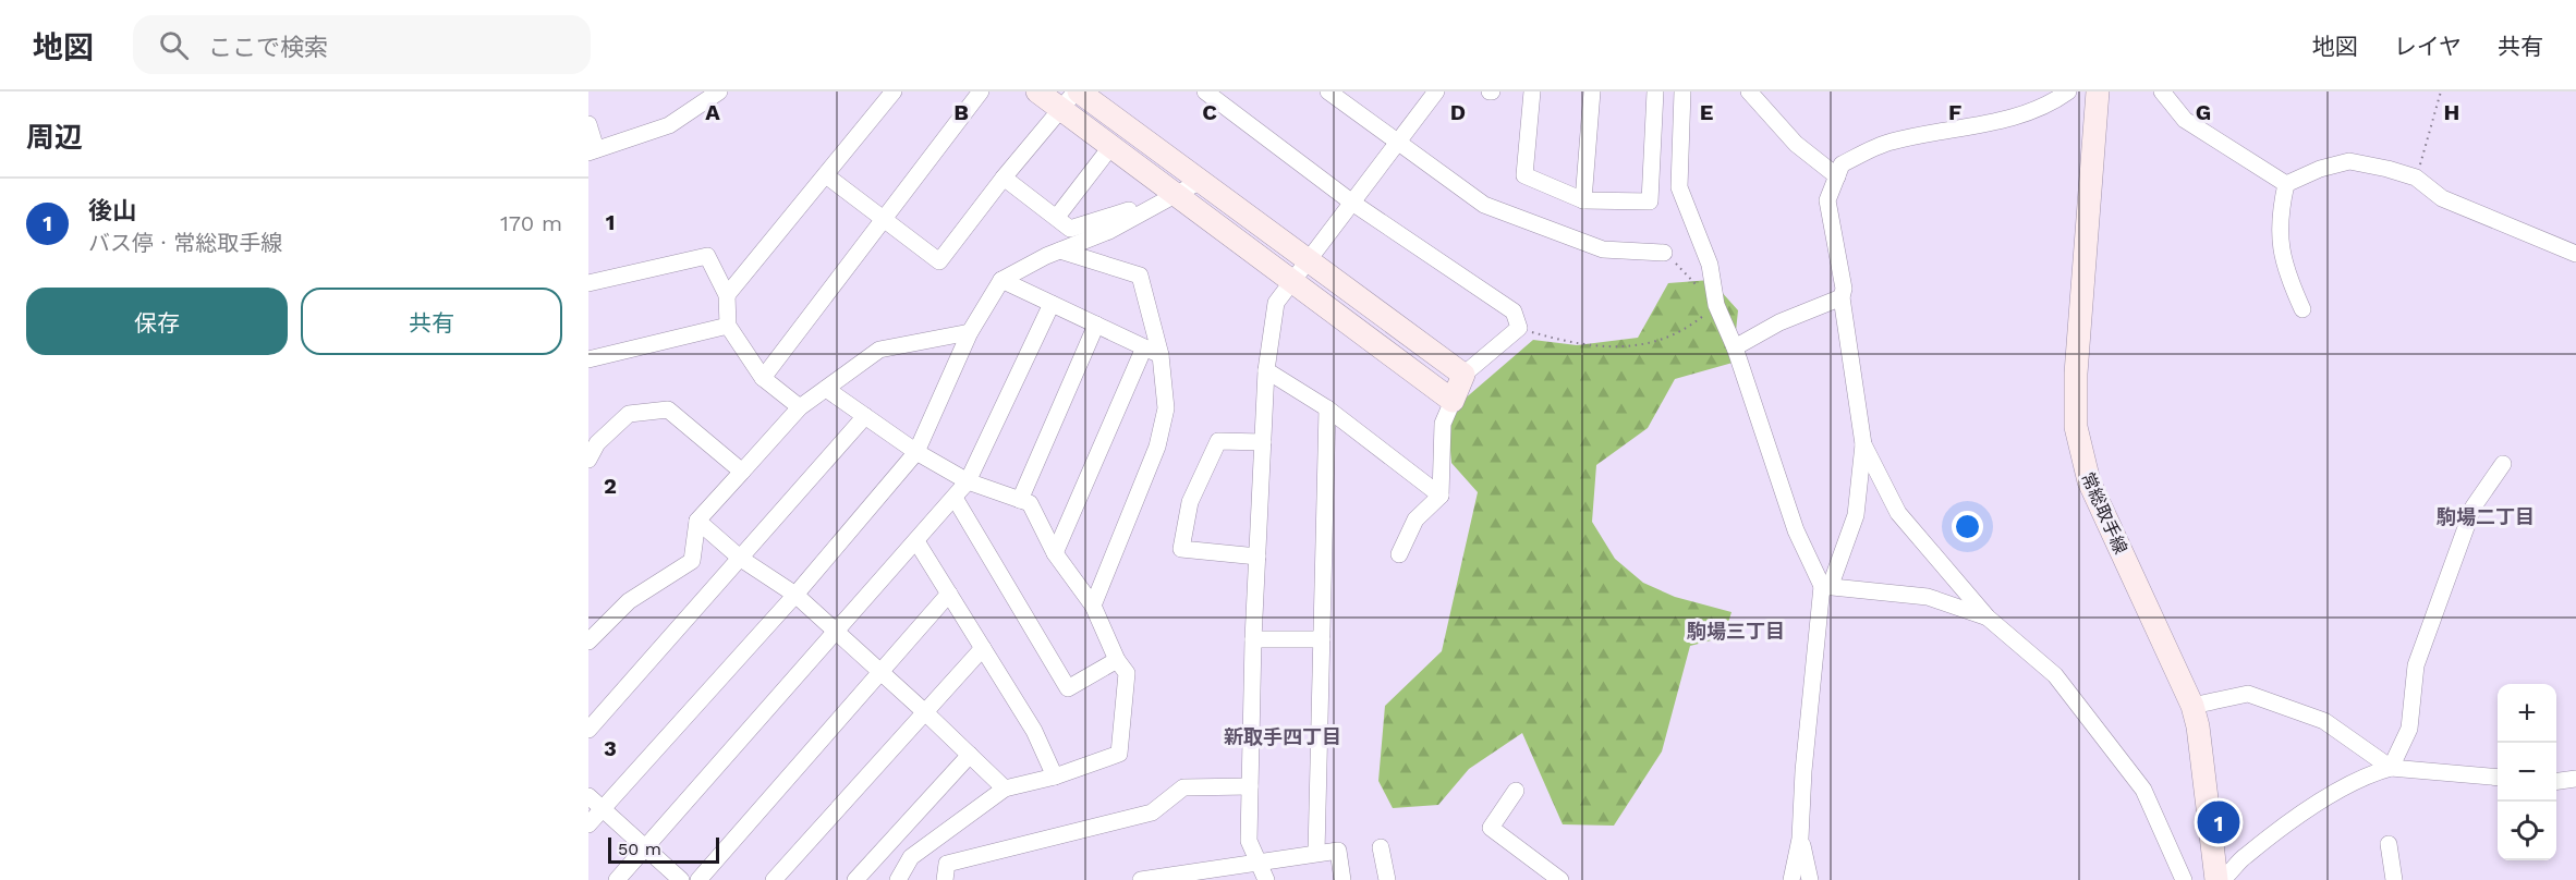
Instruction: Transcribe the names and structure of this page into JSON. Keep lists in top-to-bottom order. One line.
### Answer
{"streets":{"street":["常総取手線"]},"districts":["駒場二丁目","駒場三丁目","新取手四丁目"],"scale_bar":"50 m","page":{"header":"地図","search":"ここで検索","nav":["地図","レイヤ","共有"],"heading":"周辺","list":[{"mark":"1","name":"後山","note":"バス停 · 常総取手線","value":"170 m"}],"buttons":["保存","共有"],"map_buttons":["+","−"],"pins":"1","scale":"50 m"},"grid":{"columns":["A","B","C","D","E","F","G","H"],"rows":["1","2","3"]}}
